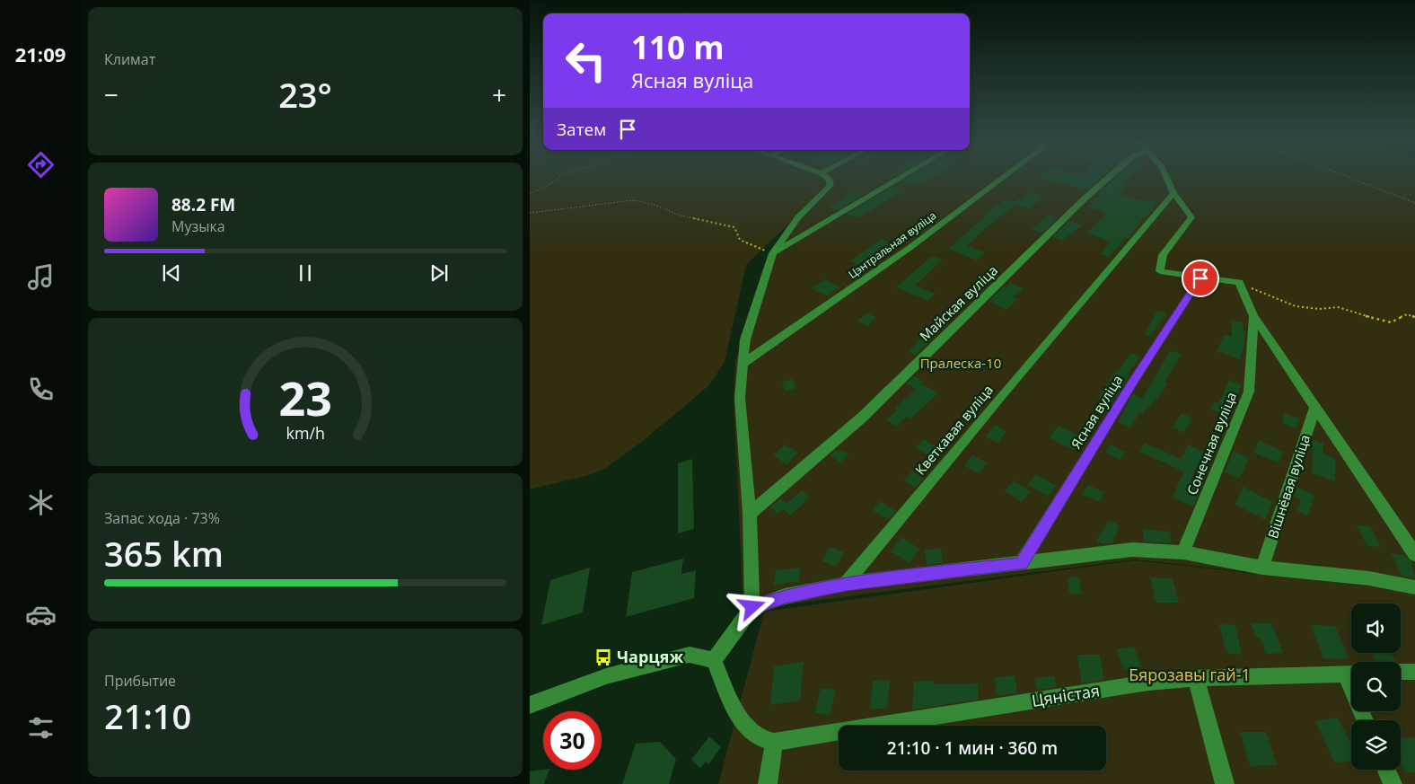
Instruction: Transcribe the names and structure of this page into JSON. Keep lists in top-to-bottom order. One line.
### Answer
{"streets":{"street":["Цэнтральная вуліца","Майская вуліца","Ясная вуліца","Кветкавая вуліца","Сонечная вуліца","Вішнёвая вуліца","Цяністая"]},"parks":["Пралеска-10","Бярозавы гай-1"],"places":{"bus stop":["Чарцяж"]},"page":{"tabs":"21:09","tile":["Климат",["Запас хода · 73%","365 km"],["Прибытие","21:10"]],"turn":["110 m","Ясная вуліца"],"heat":["−","23°","+"],"then":"Затем","song":["88.2 FM","Музыка"],"limit":"30","trip":"21:10 · 1 мин · 360 m","gauge":["23","km/h"]}}
